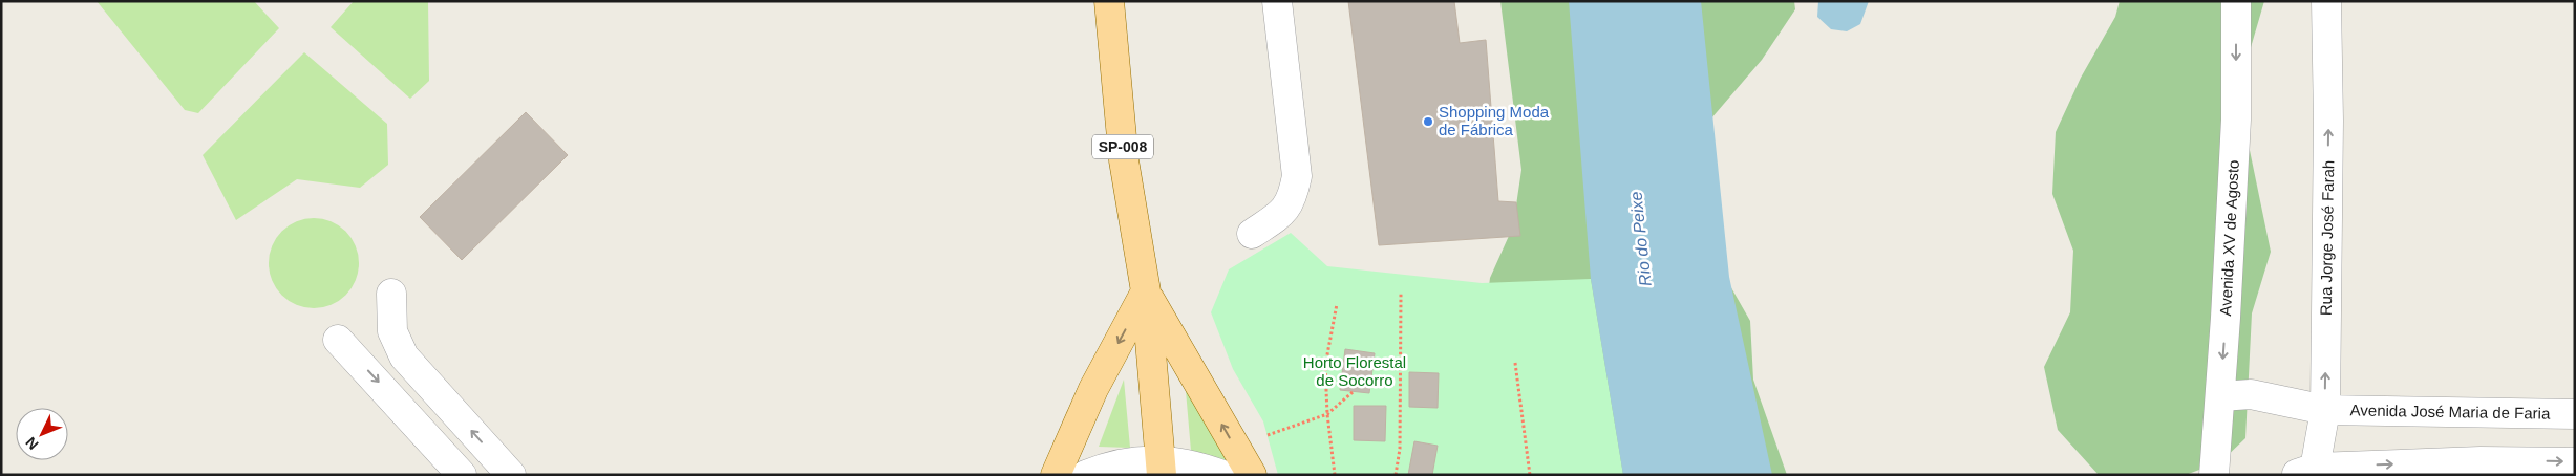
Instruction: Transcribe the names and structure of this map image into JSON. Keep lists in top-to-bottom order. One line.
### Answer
{"streets":{"main road":["SP-008"],"street":["Avenida XV de Agosto","Rua Jorge José Farah","Avenida José Maria de Faria"]},"crossings":[["Avenida XV de Agosto","Avenida José Maria de Faria"],["Rua Jorge José Farah","Avenida José Maria de Faria"]],"one_way":["Avenida XV de Agosto","Rua Jorge José Farah"],"water":["Rio do Peixe"],"parks":["Horto Florestal de Socorro"],"places":["Shopping Moda de Fábrica"],"north":"bottom left"}
